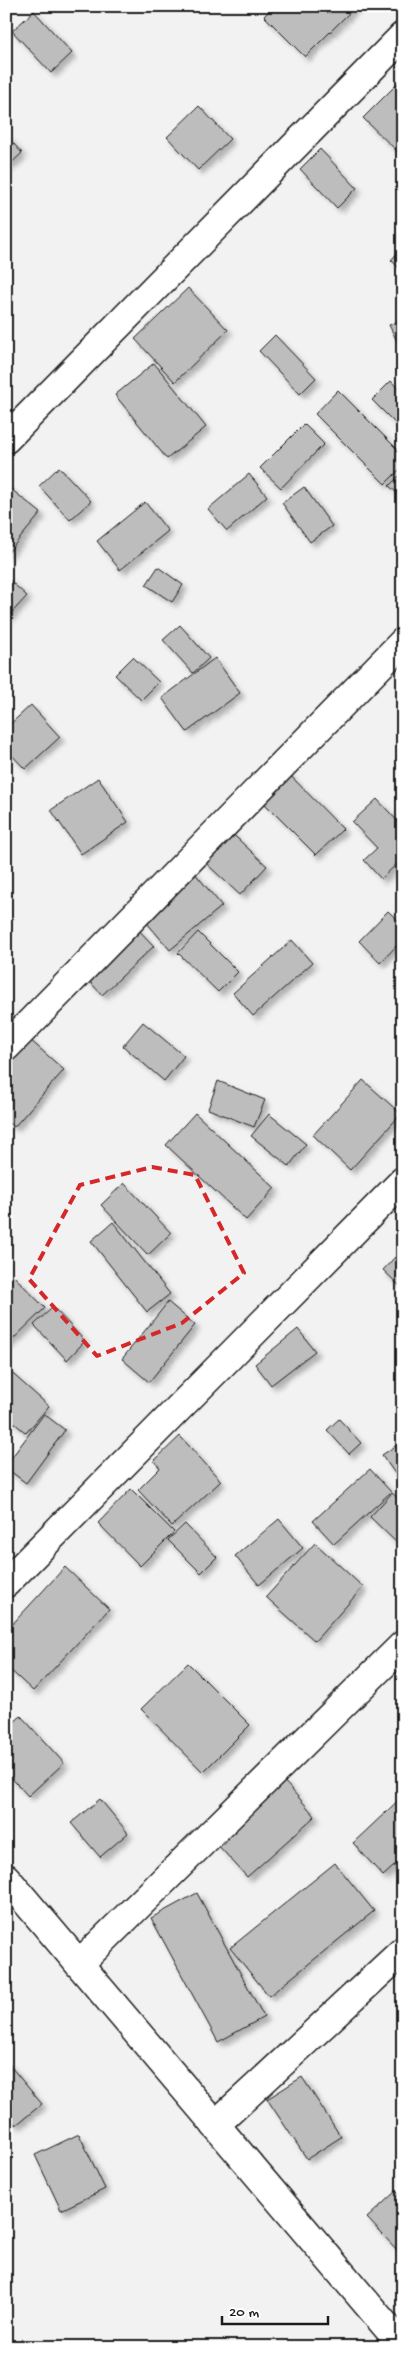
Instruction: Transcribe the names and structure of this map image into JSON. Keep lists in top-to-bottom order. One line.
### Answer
{"scale_bar":"20 m"}
